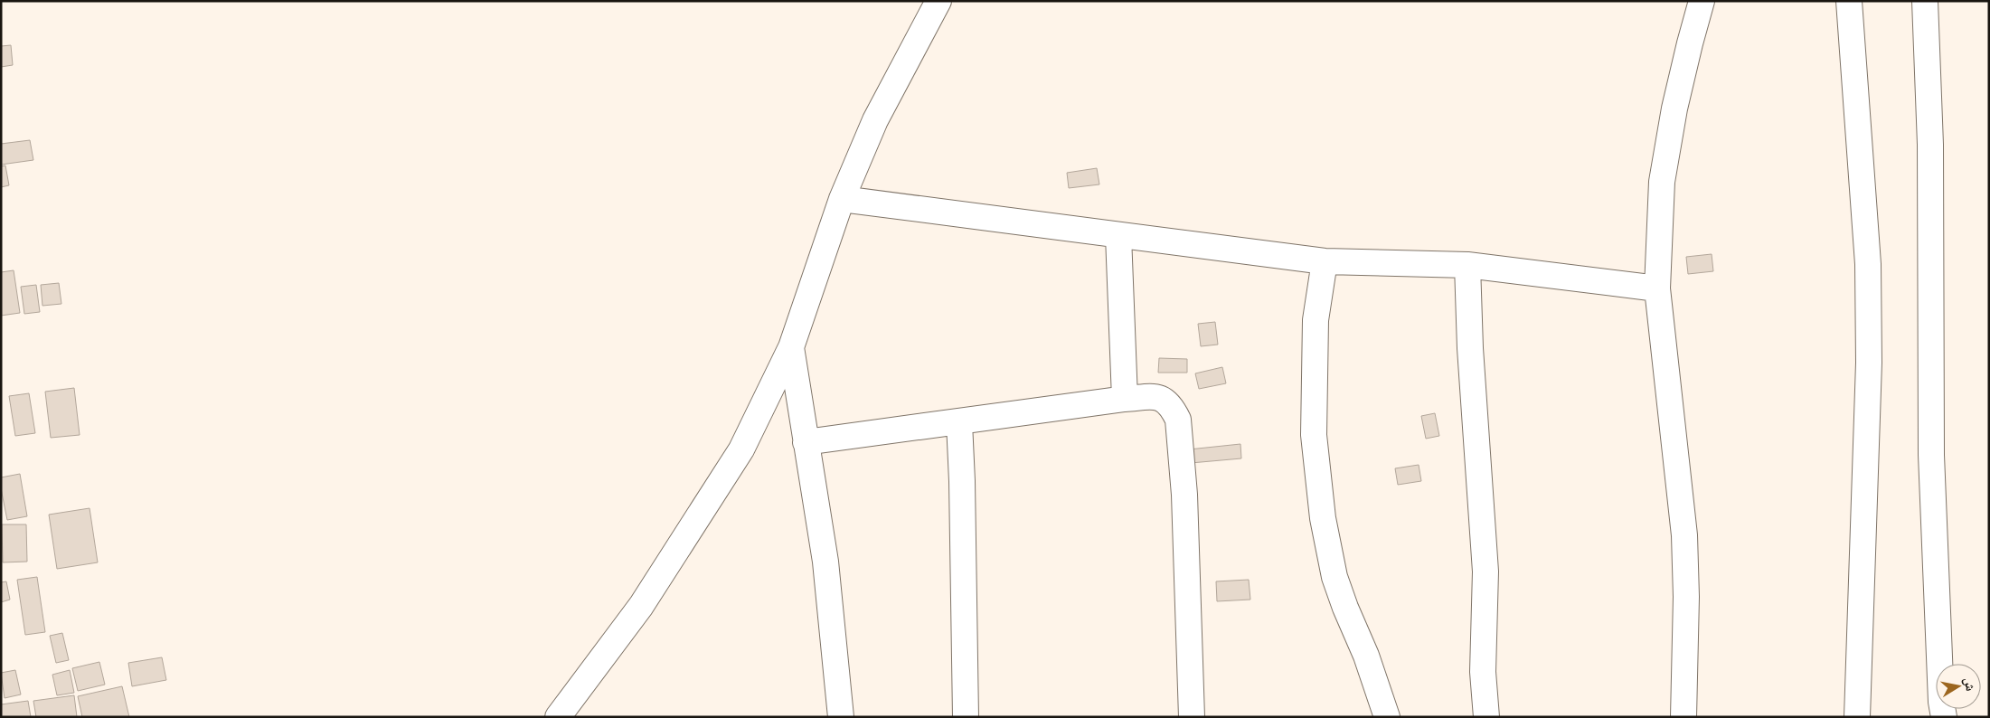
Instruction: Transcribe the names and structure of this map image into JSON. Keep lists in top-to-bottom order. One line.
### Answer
{"north":"right"}
